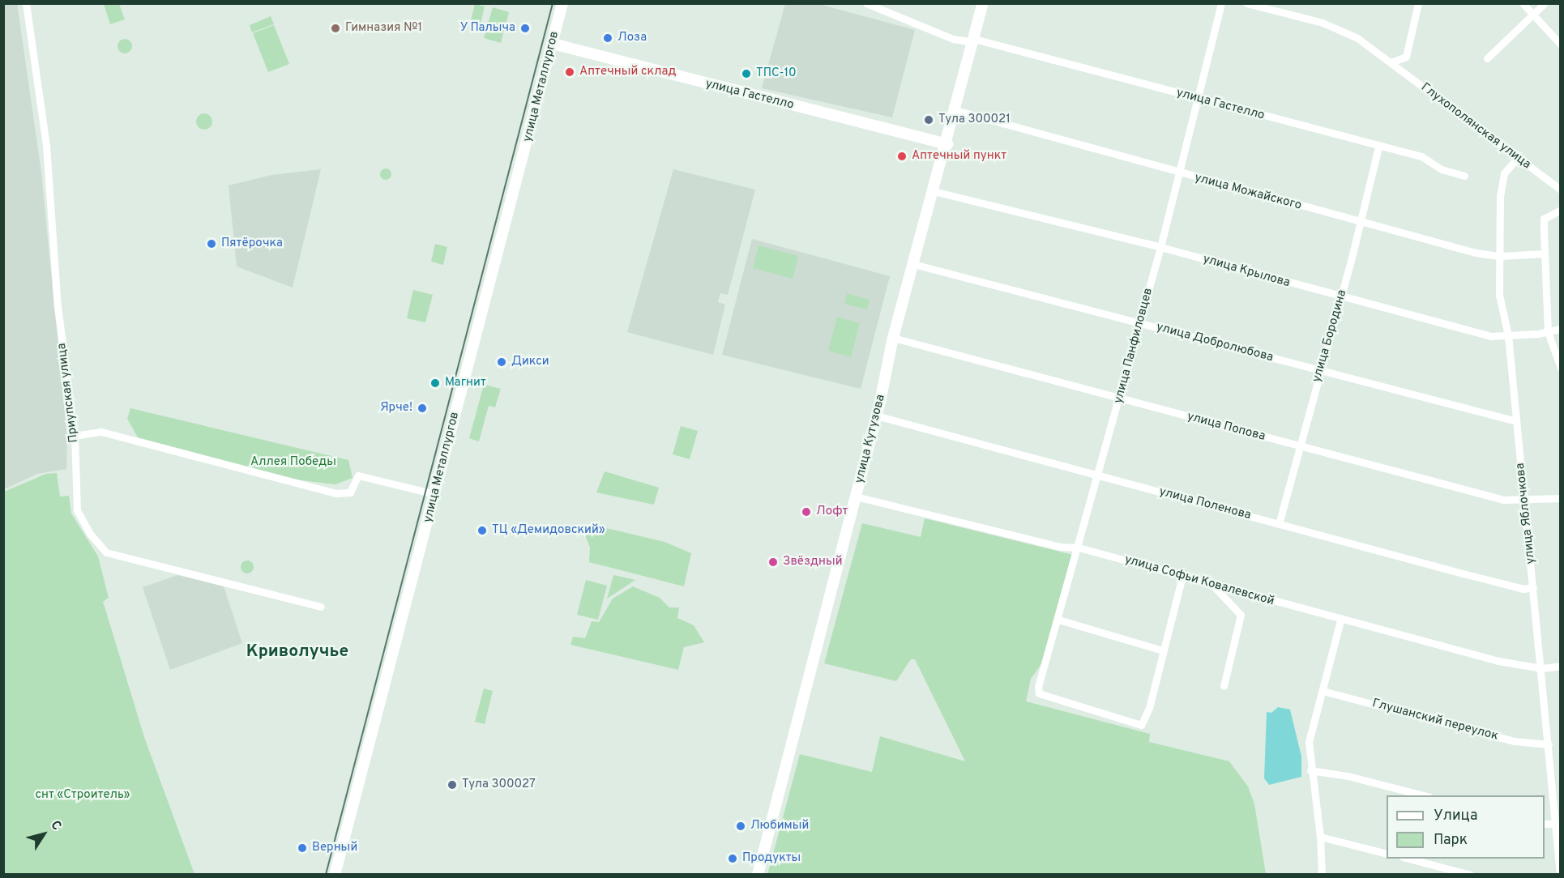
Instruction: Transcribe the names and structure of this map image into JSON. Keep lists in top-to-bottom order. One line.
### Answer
{"streets":{"main road":["улица Металлургов","улица Гастелло","улица Кутузова"],"street":["Глухополянская улица","улица Можайского","улица Крылова","улица Бородина","улица Добролюбова","улица Панфиловцев","Приупская улица","улица Попова","улица Поленова","улица Яблочкова","улица Софьи Ковалевской","Глушанский переулок"]},"crossings":[["улица Металлургов","улица Гастелло"],["улица Гастелло","улица Бородина"],["улица Гастелло","улица Панфиловцев"],["улица Гастелло","улица Кутузова"],["Глухополянская улица","улица Яблочкова"],["улица Можайского","улица Бородина"],["улица Можайского","улица Панфиловцев"],["улица Можайского","улица Кутузова"],["улица Можайского","улица Яблочкова"],["улица Крылова","улица Бородина"],["улица Крылова","улица Панфиловцев"],["улица Крылова","улица Кутузова"],["улица Крылова","улица Яблочкова"],["улица Бородина","улица Добролюбова"],["улица Бородина","улица Попова"],["улица Бородина","улица Поленова"],["улица Добролюбова","улица Панфиловцев"],["улица Добролюбова","улица Кутузова"],["улица Добролюбова","улица Яблочкова"],["улица Панфиловцев","улица Попова"],["улица Панфиловцев","улица Поленова"],["улица Панфиловцев","улица Софьи Ковалевской"],["улица Попова","улица Кутузова"],["улица Попова","улица Яблочкова"],["улица Кутузова","улица Поленова"],["улица Кутузова","улица Софьи Ковалевской"],["улица Поленова","улица Яблочкова"],["улица Яблочкова","улица Софьи Ковалевской"],["улица Яблочкова","Глушанский переулок"]],"districts":["Криволучье"],"parks":["Аллея Победы","снт «Строитель»"],"places":["Гимназия №1","У Палыча","Лоза","Аптечный склад","ТПС-10","Тула 300021","Аптечный пункт","Пятёрочка","Дикси","Магнит","Ярче!","Лофт","ТЦ «Демидовский»","Звёздный","Тула 300027","Любимый","Верный","Продукты"],"legend":["Улица","Парк"],"north":"top right"}
